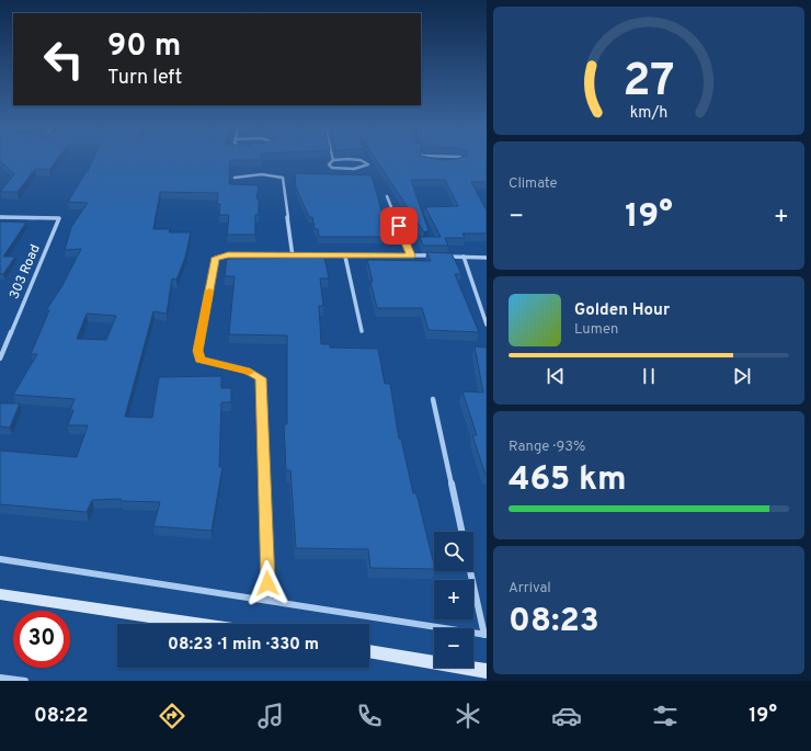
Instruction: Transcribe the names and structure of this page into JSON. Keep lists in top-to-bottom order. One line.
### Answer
{"streets":{"street":["303 Road"]},"page":{"turn":["90 m","Turn left"],"tile":["Climate",["Range · 93%","465 km"],["Arrival","08:23"]],"heat":["−","19°","+"],"song":["Golden Hour","Lumen"],"map_buttons":["+","−"],"limit":"30","trip":"08:23 · 1 min · 330 m","tabs":["08:22","19°"],"gauge":["27","km/h"]}}
